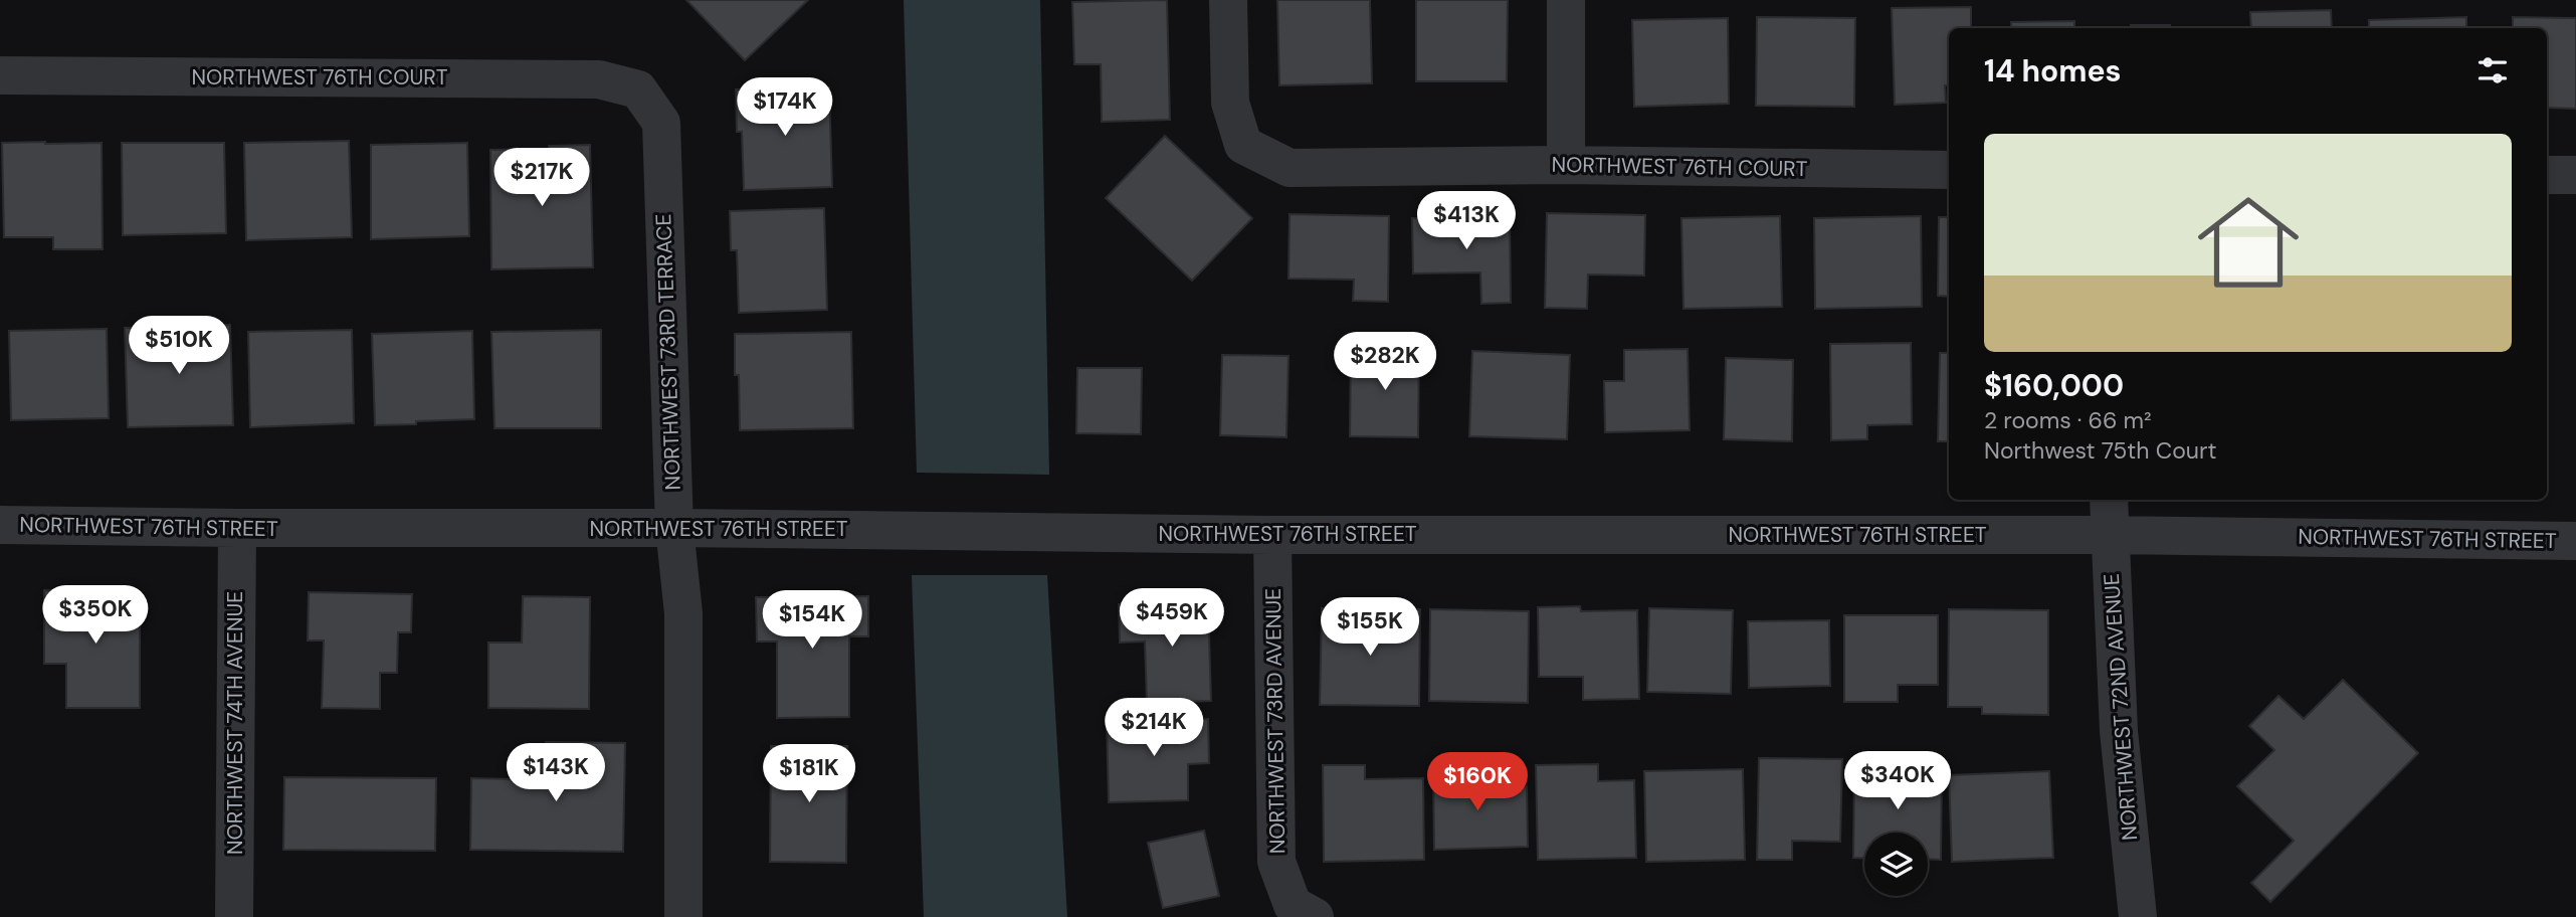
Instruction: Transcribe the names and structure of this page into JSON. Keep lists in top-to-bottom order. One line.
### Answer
{"streets":{"street":["NORTHWEST 76TH COURT","NORTHWEST 73RD TERRACE","NORTHWEST 76TH STREET","NORTHWEST 72ND AVENUE","NORTHWEST 73RD AVENUE","NORTHWEST 74TH AVENUE"]},"crossings":[["NORTHWEST 76TH COURT","NORTHWEST 73RD TERRACE"],["NORTHWEST 73RD TERRACE","NORTHWEST 76TH STREET"],["NORTHWEST 76TH STREET","NORTHWEST 72ND AVENUE"],["NORTHWEST 76TH STREET","NORTHWEST 73RD AVENUE"],["NORTHWEST 76TH STREET","NORTHWEST 74TH AVENUE"]],"page":{"heading":"14 homes","price":["$174K","$217K","$413K","$510K","$282K","$350K","$459K","$154K","$155K","$214K","$143K","$181K","$340K","$160K"],"list":[{"name":"$160,000","note":"2 rooms · 66 m² · Northwest 75th Court"}]}}
